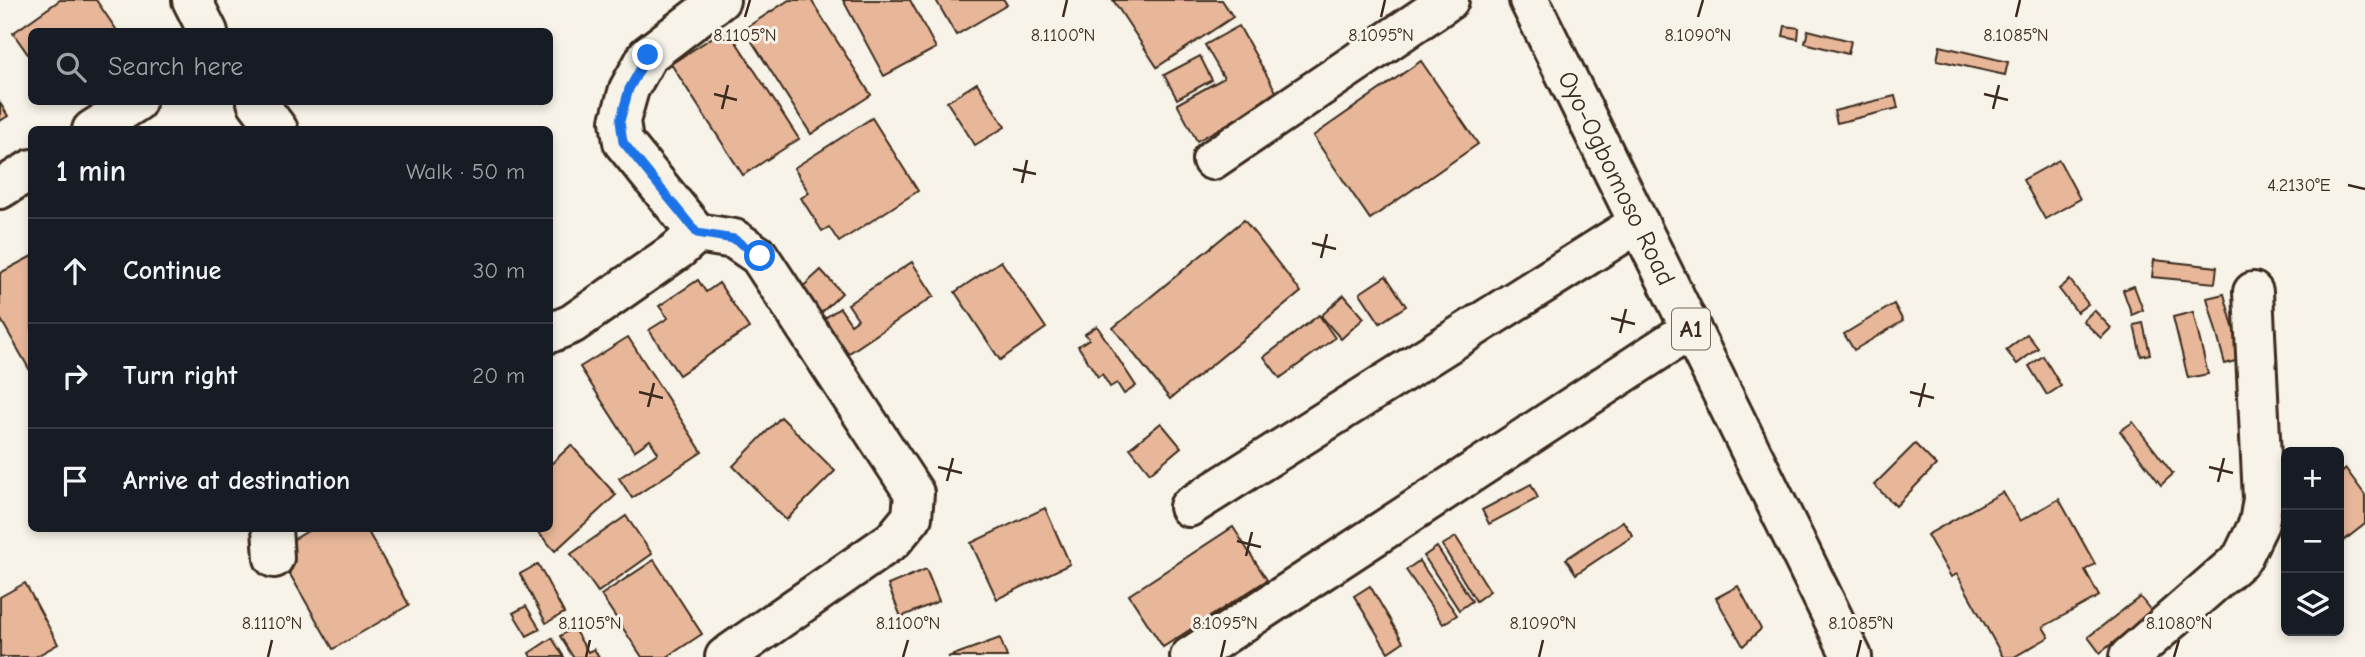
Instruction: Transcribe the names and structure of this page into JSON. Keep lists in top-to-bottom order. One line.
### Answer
{"streets":{"main road":["Oyo-Ogbomoso Road","A1"]},"page":{"search":"Search here","heading":["1 min","Walk · 50 m"],"list":[["Continue","30 m"],["Turn right","20 m"],"Arrive at destination"],"map_buttons":["+","−"]},"coordinates":["8.1105°N","8.1100°N","8.1095°N","8.1090°N","8.1085°N","4.2130°E","8.1110°N","8.1080°N"]}
